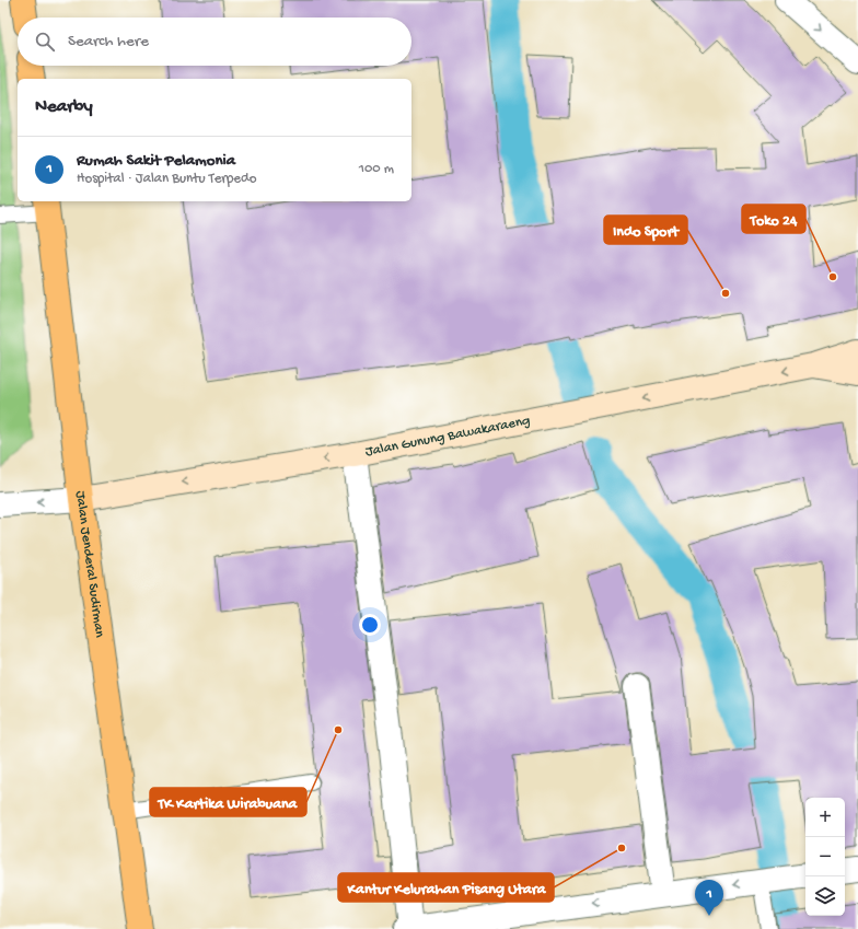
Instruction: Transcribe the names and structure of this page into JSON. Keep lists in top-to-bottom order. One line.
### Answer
{"streets":{"main road":["Jalan Gunung Bawakaraeng","Jalan Jenderal Sudirman"]},"crossings":[["Jalan Gunung Bawakaraeng","Jalan Jenderal Sudirman"]],"one_way":["Jalan Gunung Bawakaraeng"],"places":["Toko 24","Indo Sport","TK Kartika Wirabuana","Kantur Kelurahan Pisang Utara"],"page":{"search":"Search here","heading":"Nearby","list":[{"mark":"1","name":"Rumah Sakit Pelamonia","note":"Hospital · Jalan Buntu Terpedo","value":"100 m"}],"map_buttons":["+","−"],"pins":"1"}}
